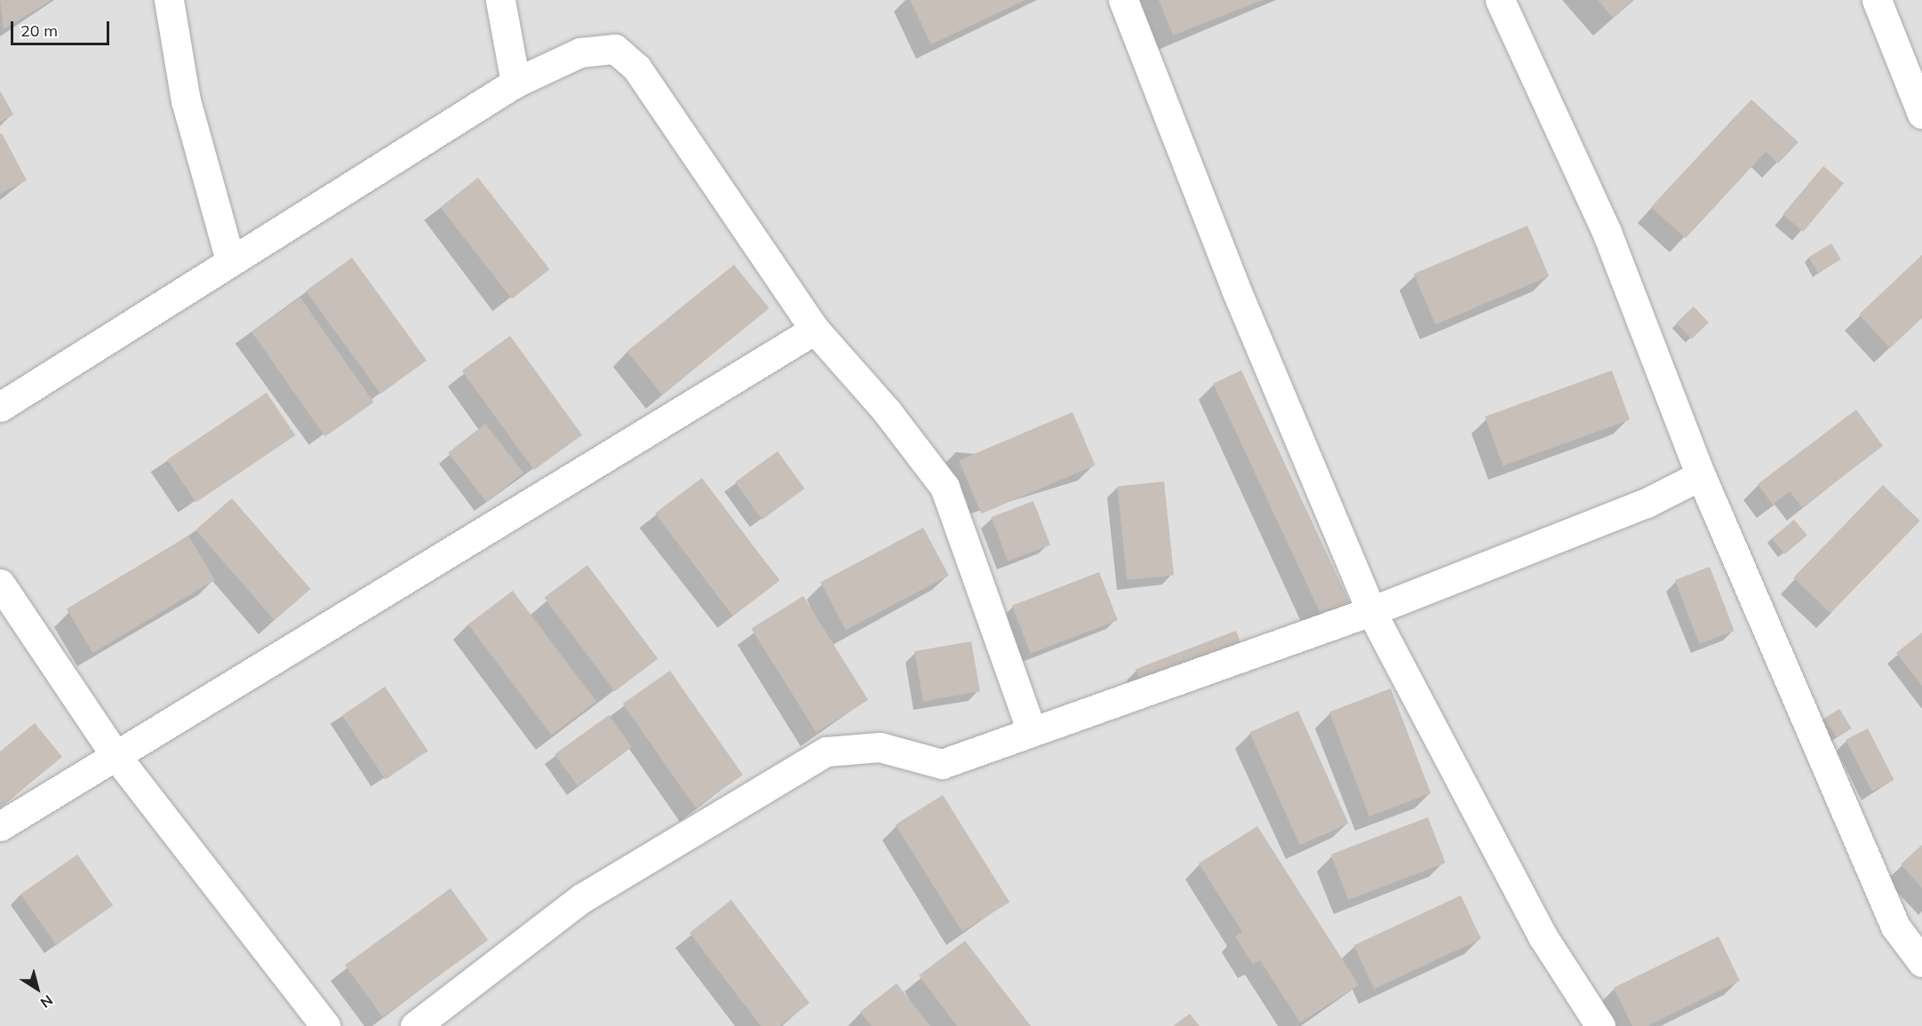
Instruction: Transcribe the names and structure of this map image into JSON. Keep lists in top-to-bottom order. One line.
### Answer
{"scale_bar":"20 m","north":"bottom right"}
